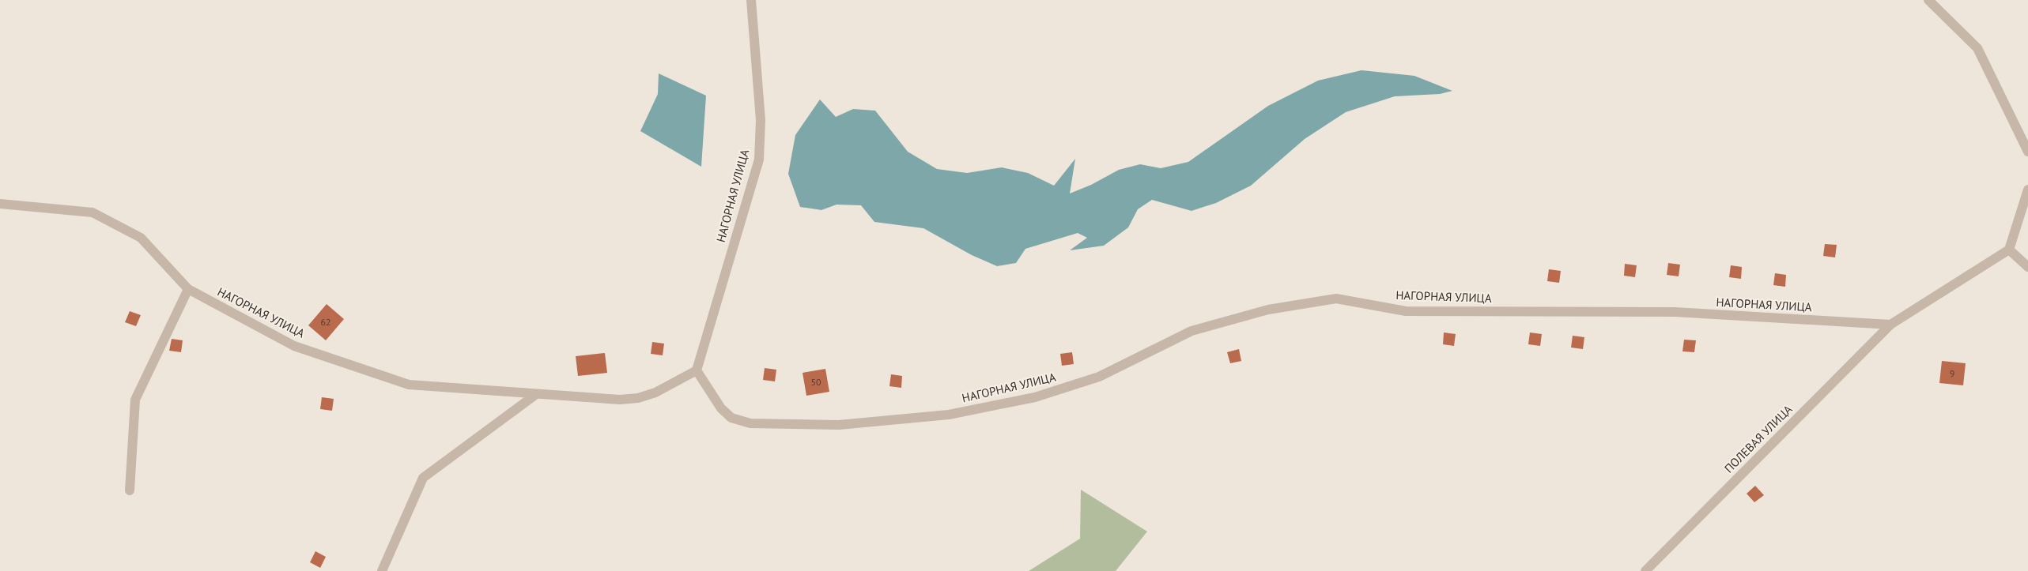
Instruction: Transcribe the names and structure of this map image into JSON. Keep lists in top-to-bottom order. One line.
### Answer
{"streets":{"street":["НАГОРНАЯ УЛИЦА","ПОЛЕВАЯ УЛИЦА"]},"crossings":[["НАГОРНАЯ УЛИЦА","ПОЛЕВАЯ УЛИЦА"]],"house_numbers":["62","9","50"]}
